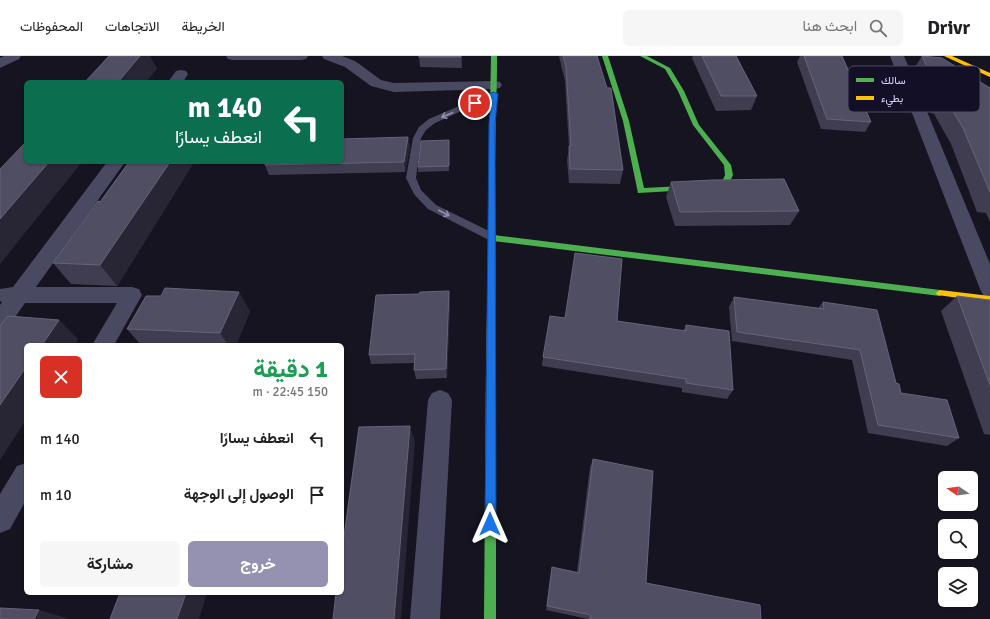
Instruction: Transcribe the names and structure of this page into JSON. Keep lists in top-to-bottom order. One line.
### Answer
{"legend":["سالك","بطيء"],"north":"left","page":{"header":"Drivr","search":"ابحث هنا","nav":["الخريطة","الاتجاهات","المحفوظات"],"turn":["140 m","انعطف يسارًا"],"heading":["1 دقيقة","150 m · 22:45"],"list":[{"name":"انعطف يسارًا","value":"140 m"},{"name":"الوصول إلى الوجهة","value":"10 m"}],"buttons":["خروج","مشاركة"]}}
